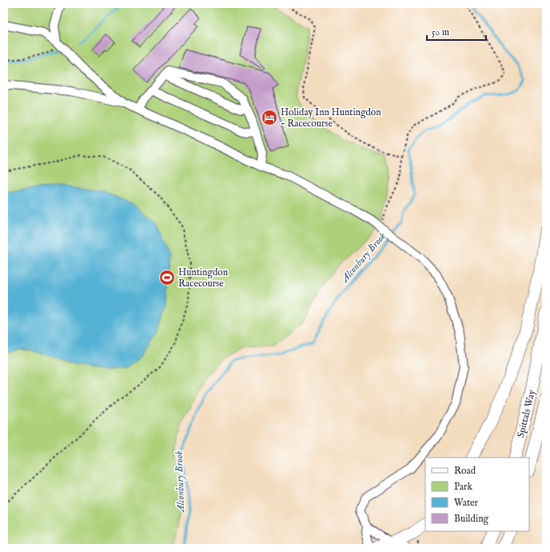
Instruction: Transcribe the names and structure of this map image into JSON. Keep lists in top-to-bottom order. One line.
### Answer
{"streets":{"highway":["Spittals Way"]},"water":["Alconbury Brook"],"places":{"hotel":["Holiday Inn Huntingdon - Racecourse"],"sports":["Huntingdon Racecourse"]},"legend":["Road","Park","Water","Building"],"scale_bar":"50 m"}
